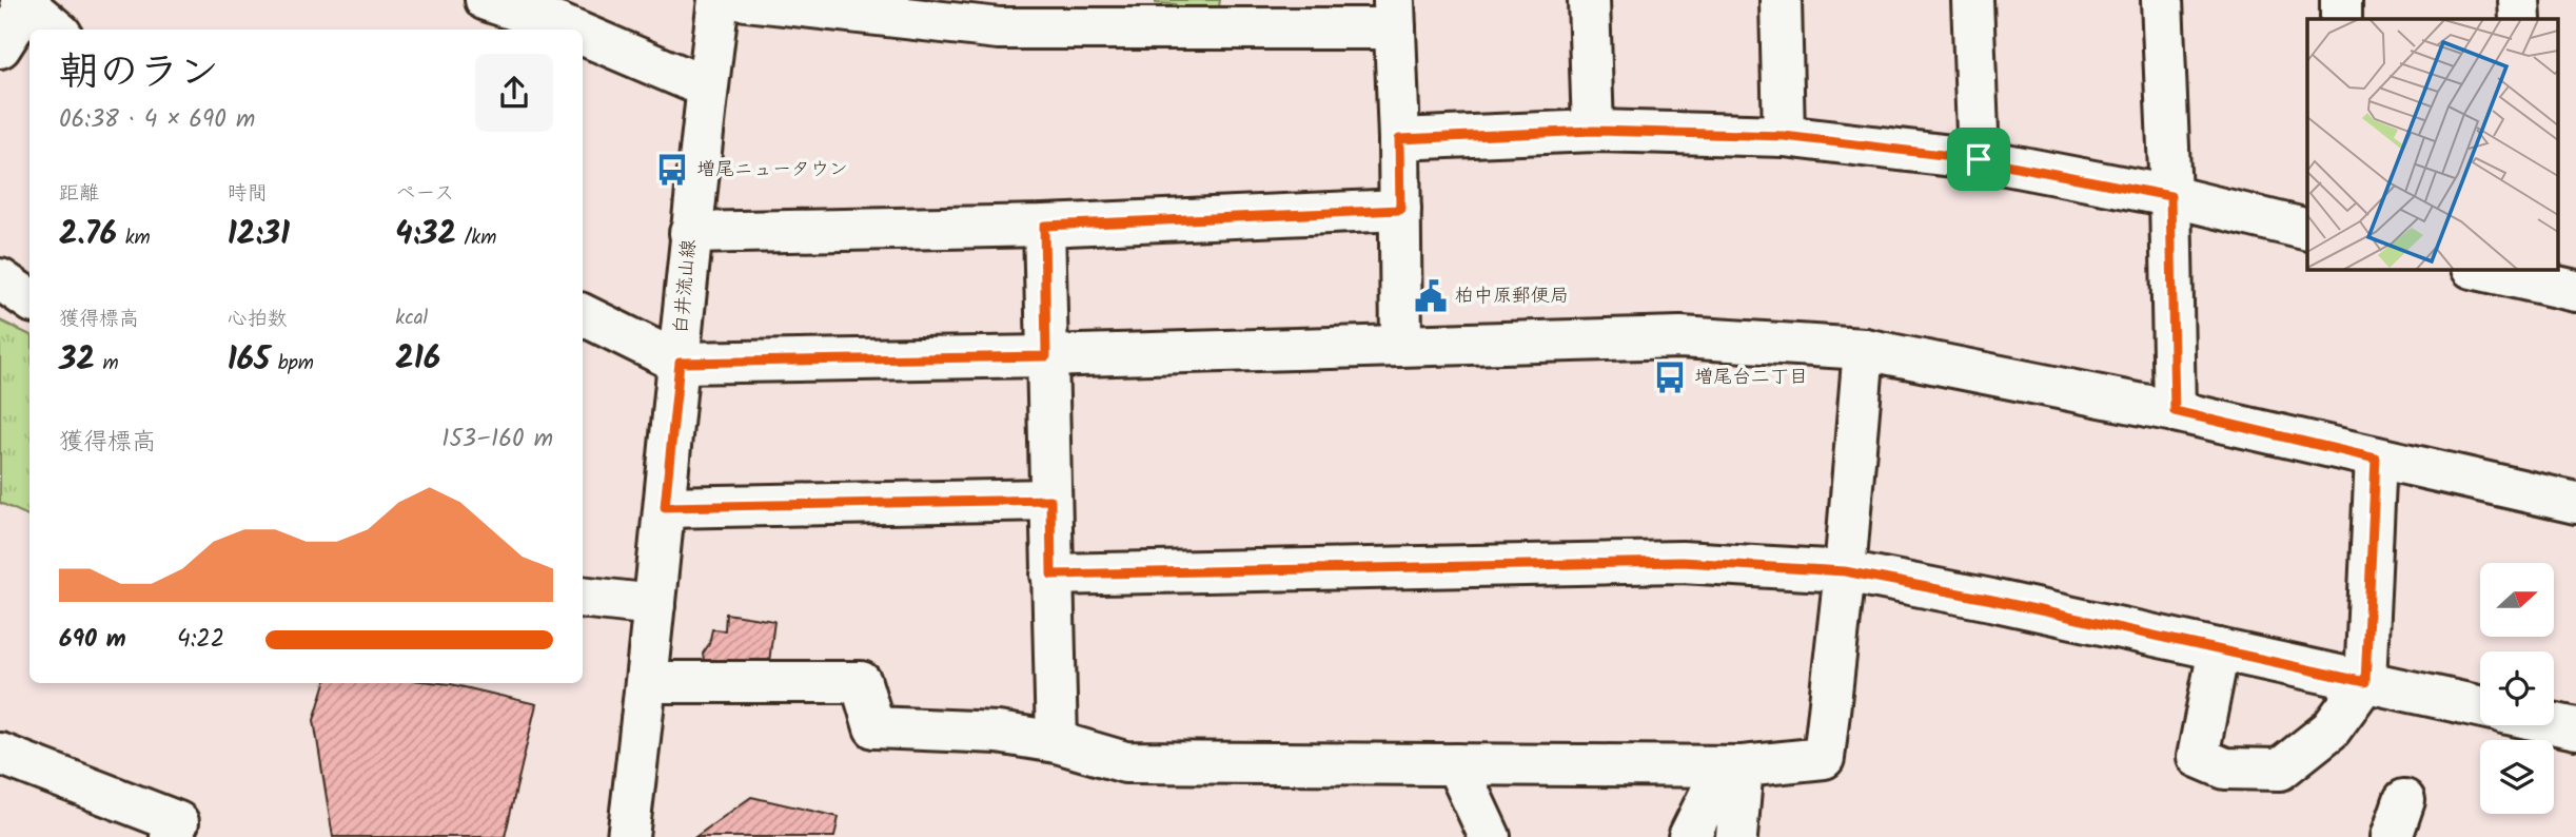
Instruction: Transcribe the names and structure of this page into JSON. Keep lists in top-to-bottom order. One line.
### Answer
{"streets":{"street":["白井流山線"]},"places":{"bus stop":["増尾ニュータウン","増尾台二丁目"],"public building":["柏中原郵便局"]},"north":"right","page":{"heading":["朝のラン","06:38 · 4 × 690 m"],"stats":[["距離","2.76 km"],["時間","12:31"],["ペース","4:32 /km"],["獲得標高","32 m"],["心拍数","165 bpm"],["kcal","216"]],"chart":["獲得標高","153–160 m"],"list":[{"name":"690 m","note":"4:22"}]}}
